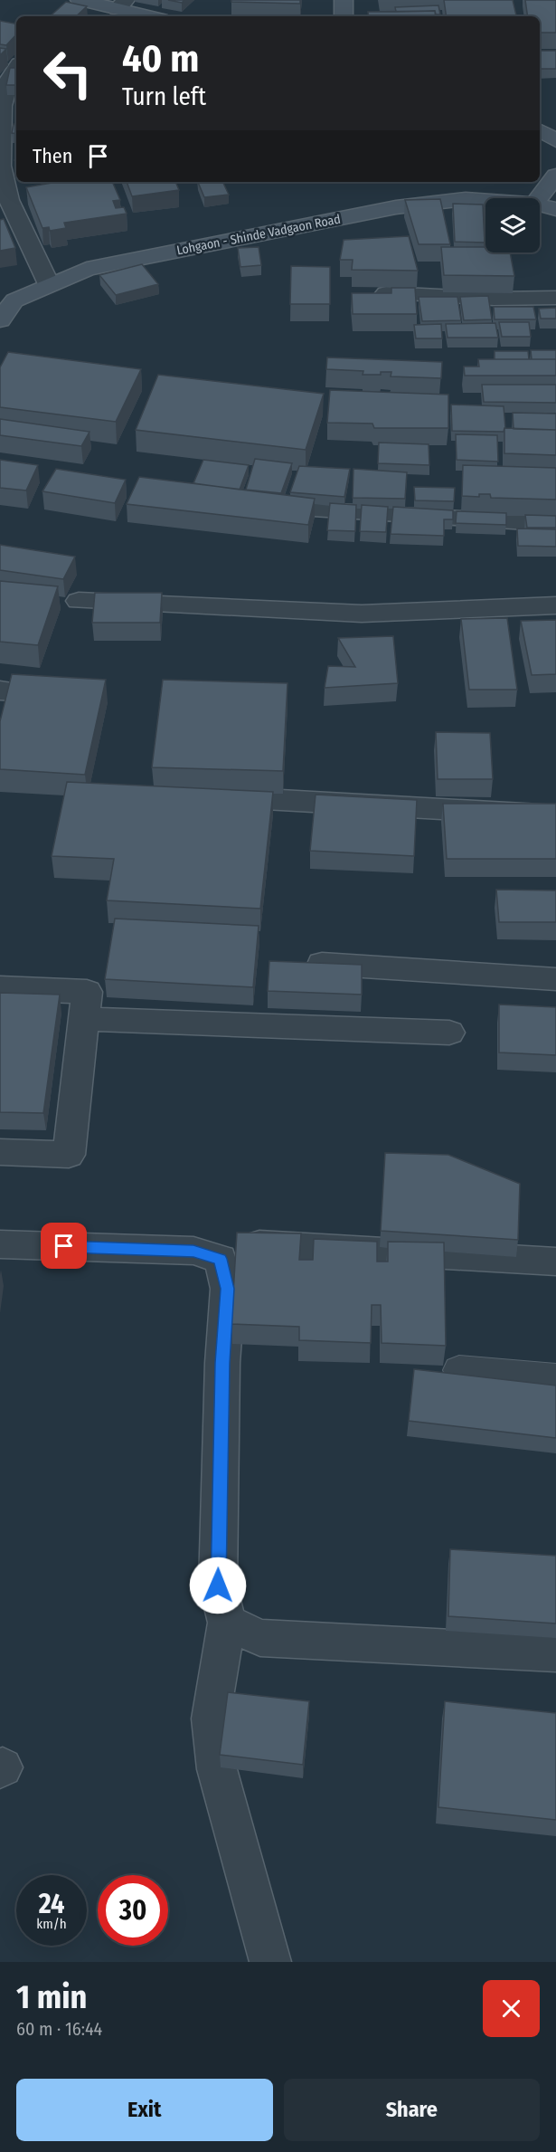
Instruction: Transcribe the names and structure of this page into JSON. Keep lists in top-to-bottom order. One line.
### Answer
{"streets":{"street":["Lohgaon - Shinde Vadgaon Road"]},"page":{"turn":["40 m","Turn left"],"then":"Then","speed":"24 km/h","limit":"30","heading":["1 min","60 m · 16:44"],"buttons":["Exit","Share"]}}
